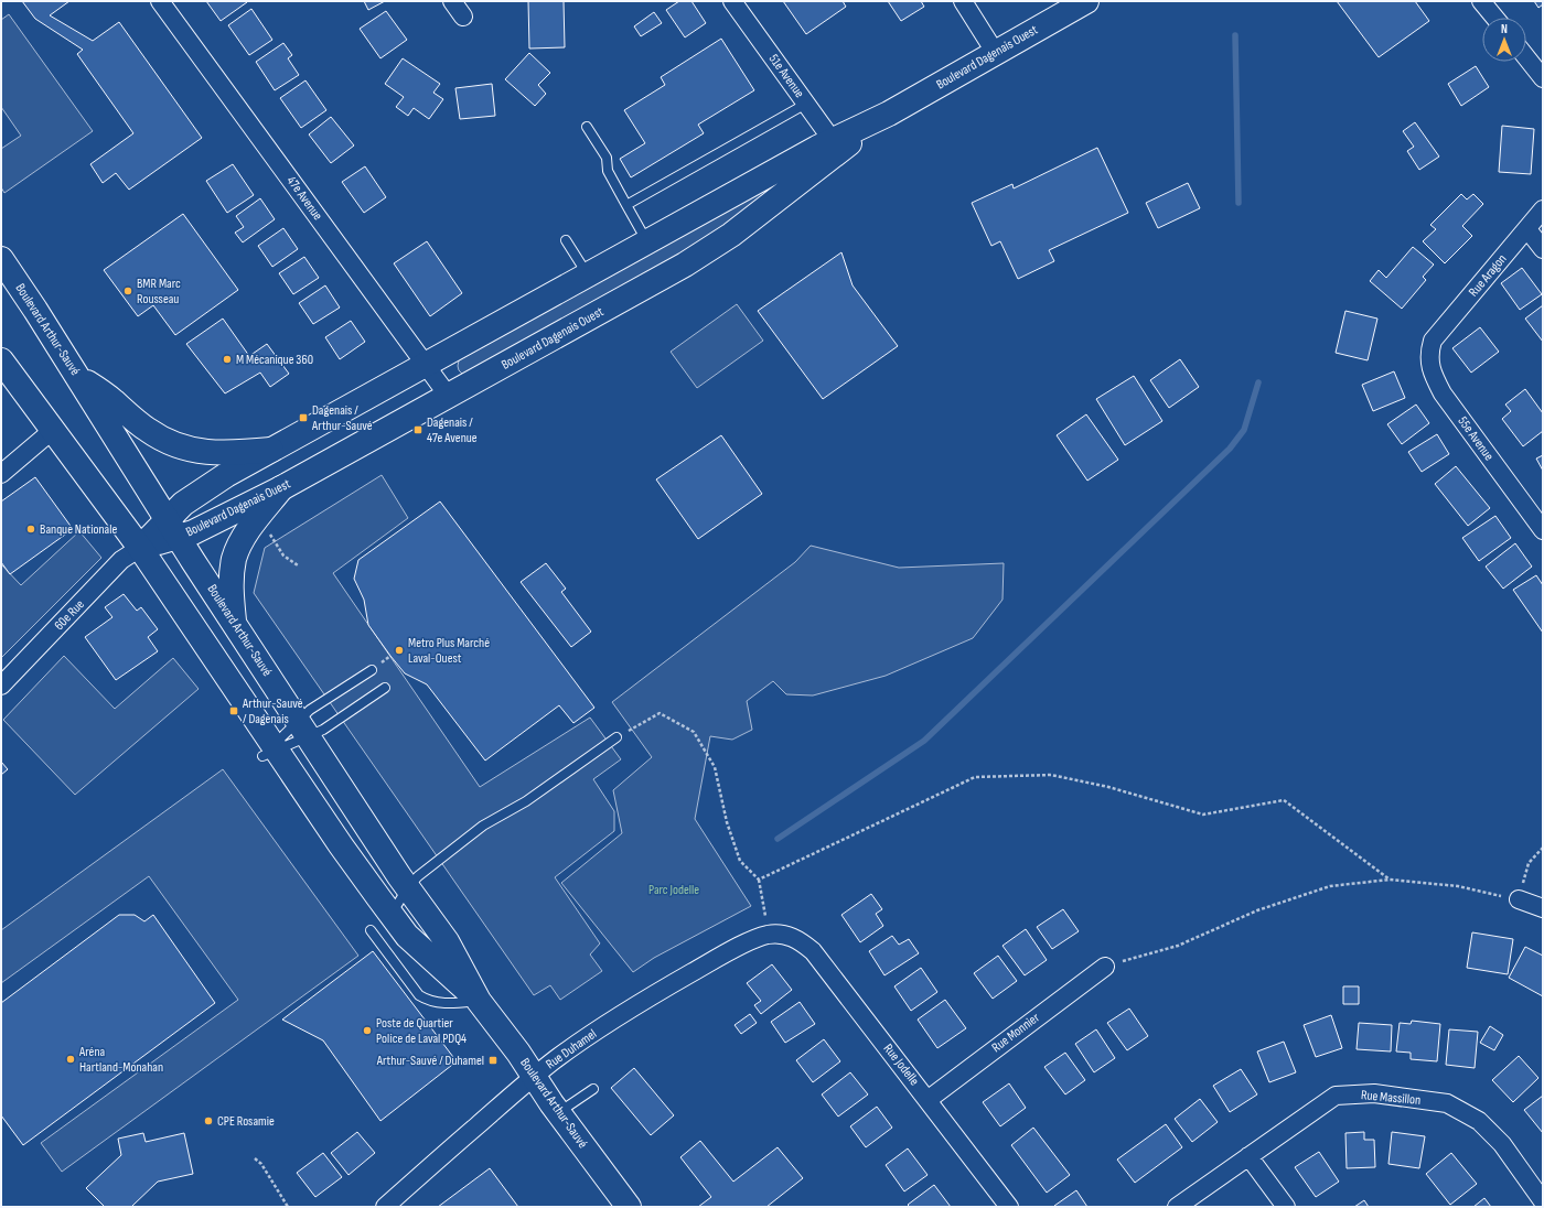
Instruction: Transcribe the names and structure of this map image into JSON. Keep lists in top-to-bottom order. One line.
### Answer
{"streets":{"main road":["Boulevard Dagenais Ouest","Boulevard Arthur-Sauvé"],"street":["51e Avenue","47e Avenue","Rue Aragon","55e Avenue","60e Rue","Rue Monnier","Rue Duhamel","Rue Jodelle","Rue Massillon"]},"crossings":[["Boulevard Dagenais Ouest","51e Avenue"],["Boulevard Dagenais Ouest","47e Avenue"],["Boulevard Dagenais Ouest","Boulevard Arthur-Sauvé"],["Boulevard Dagenais Ouest","60e Rue"],["Rue Aragon","55e Avenue"],["Boulevard Arthur-Sauvé","60e Rue"],["Boulevard Arthur-Sauvé","Rue Duhamel"],["Rue Monnier","Rue Jodelle"],["Rue Duhamel","Rue Jodelle"]],"parks":["Parc Jodelle"],"places":{"other":["BMR Marc Rousseau","M Mécanique 360","Banque Nationale","Metro Plus Marché Laval-Ouest","Poste de Quartier Police de Laval PDQ4","Aréna Hartland-Monahan","CPE Rosamie"],"transit":["Dagenais / Arthur-Sauvé","Dagenais / 47e Avenue","Arthur-Sauvé / Dagenais","Arthur-Sauvé / Duhamel"]},"north":"top"}
